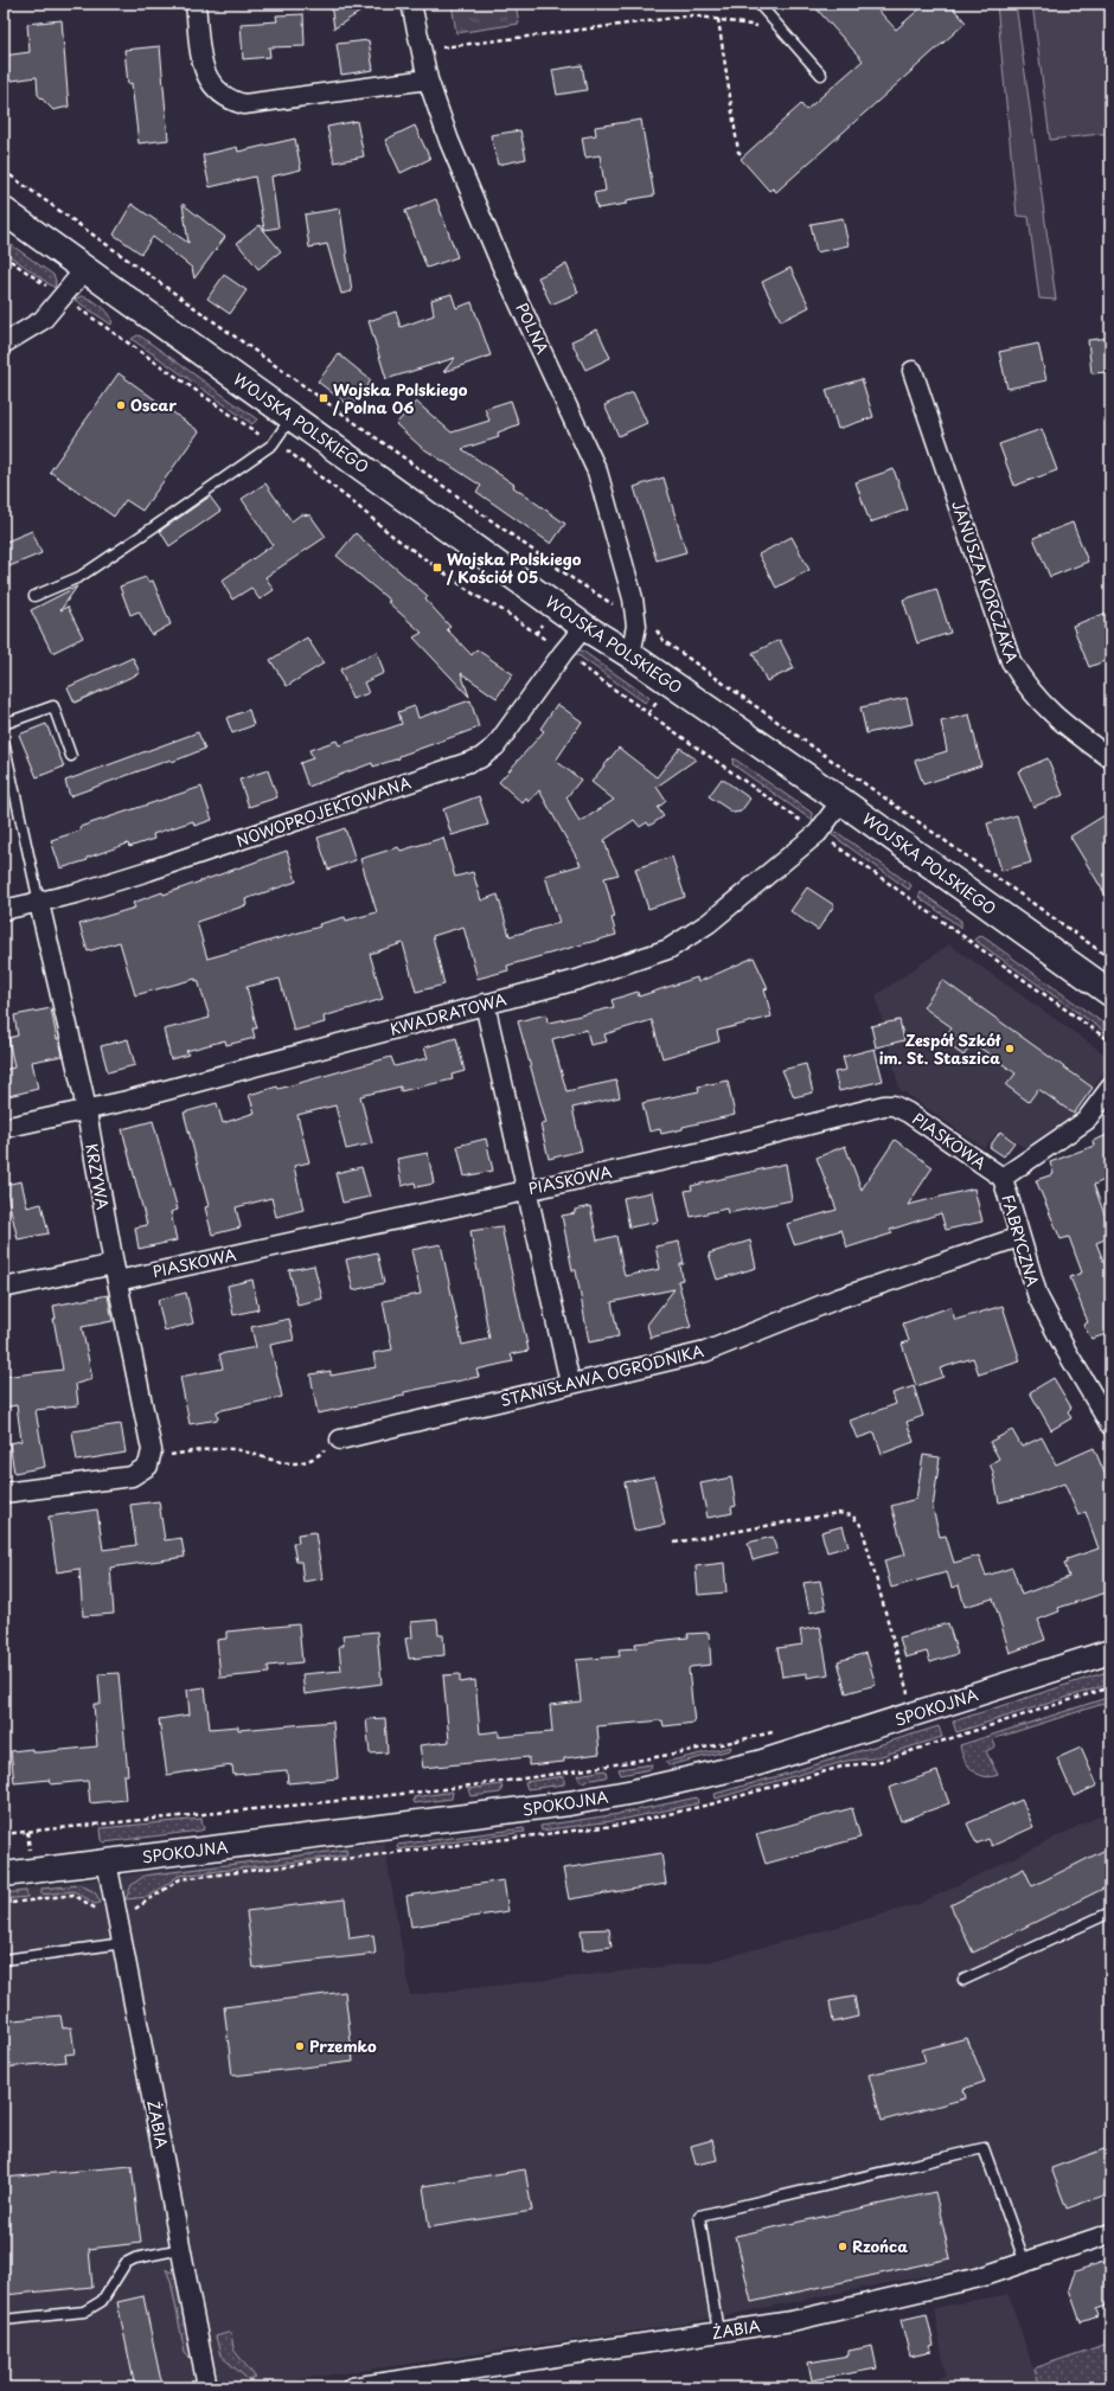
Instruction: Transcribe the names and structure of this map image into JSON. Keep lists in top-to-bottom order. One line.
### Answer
{"streets":{"main road":["WOJSKA POLSKIEGO"],"street":["POLNA","JANUSZA KORCZAKA","NOWOPROJEKTOWANA","KWADRATOWA","PIASKOWA","KRZYWA","FABRYCZNA","STANISŁAWA OGRODNIKA","SPOKOJNA","ŻABIA"]},"crossings":[["POLNA","WOJSKA POLSKIEGO"],["WOJSKA POLSKIEGO","NOWOPROJEKTOWANA"],["WOJSKA POLSKIEGO","KWADRATOWA"],["NOWOPROJEKTOWANA","KRZYWA"],["KWADRATOWA","KRZYWA"],["PIASKOWA","KRZYWA"],["PIASKOWA","FABRYCZNA"],["FABRYCZNA","STANISŁAWA OGRODNIKA"],["SPOKOJNA","ŻABIA"]],"places":{"transit":["Wojska Polskiego / Polna 06","Wojska Polskiego / Kościół 05"],"other":["Oscar","Zespół Szkół im. St. Staszica","Przemko","Rzońca"]}}
